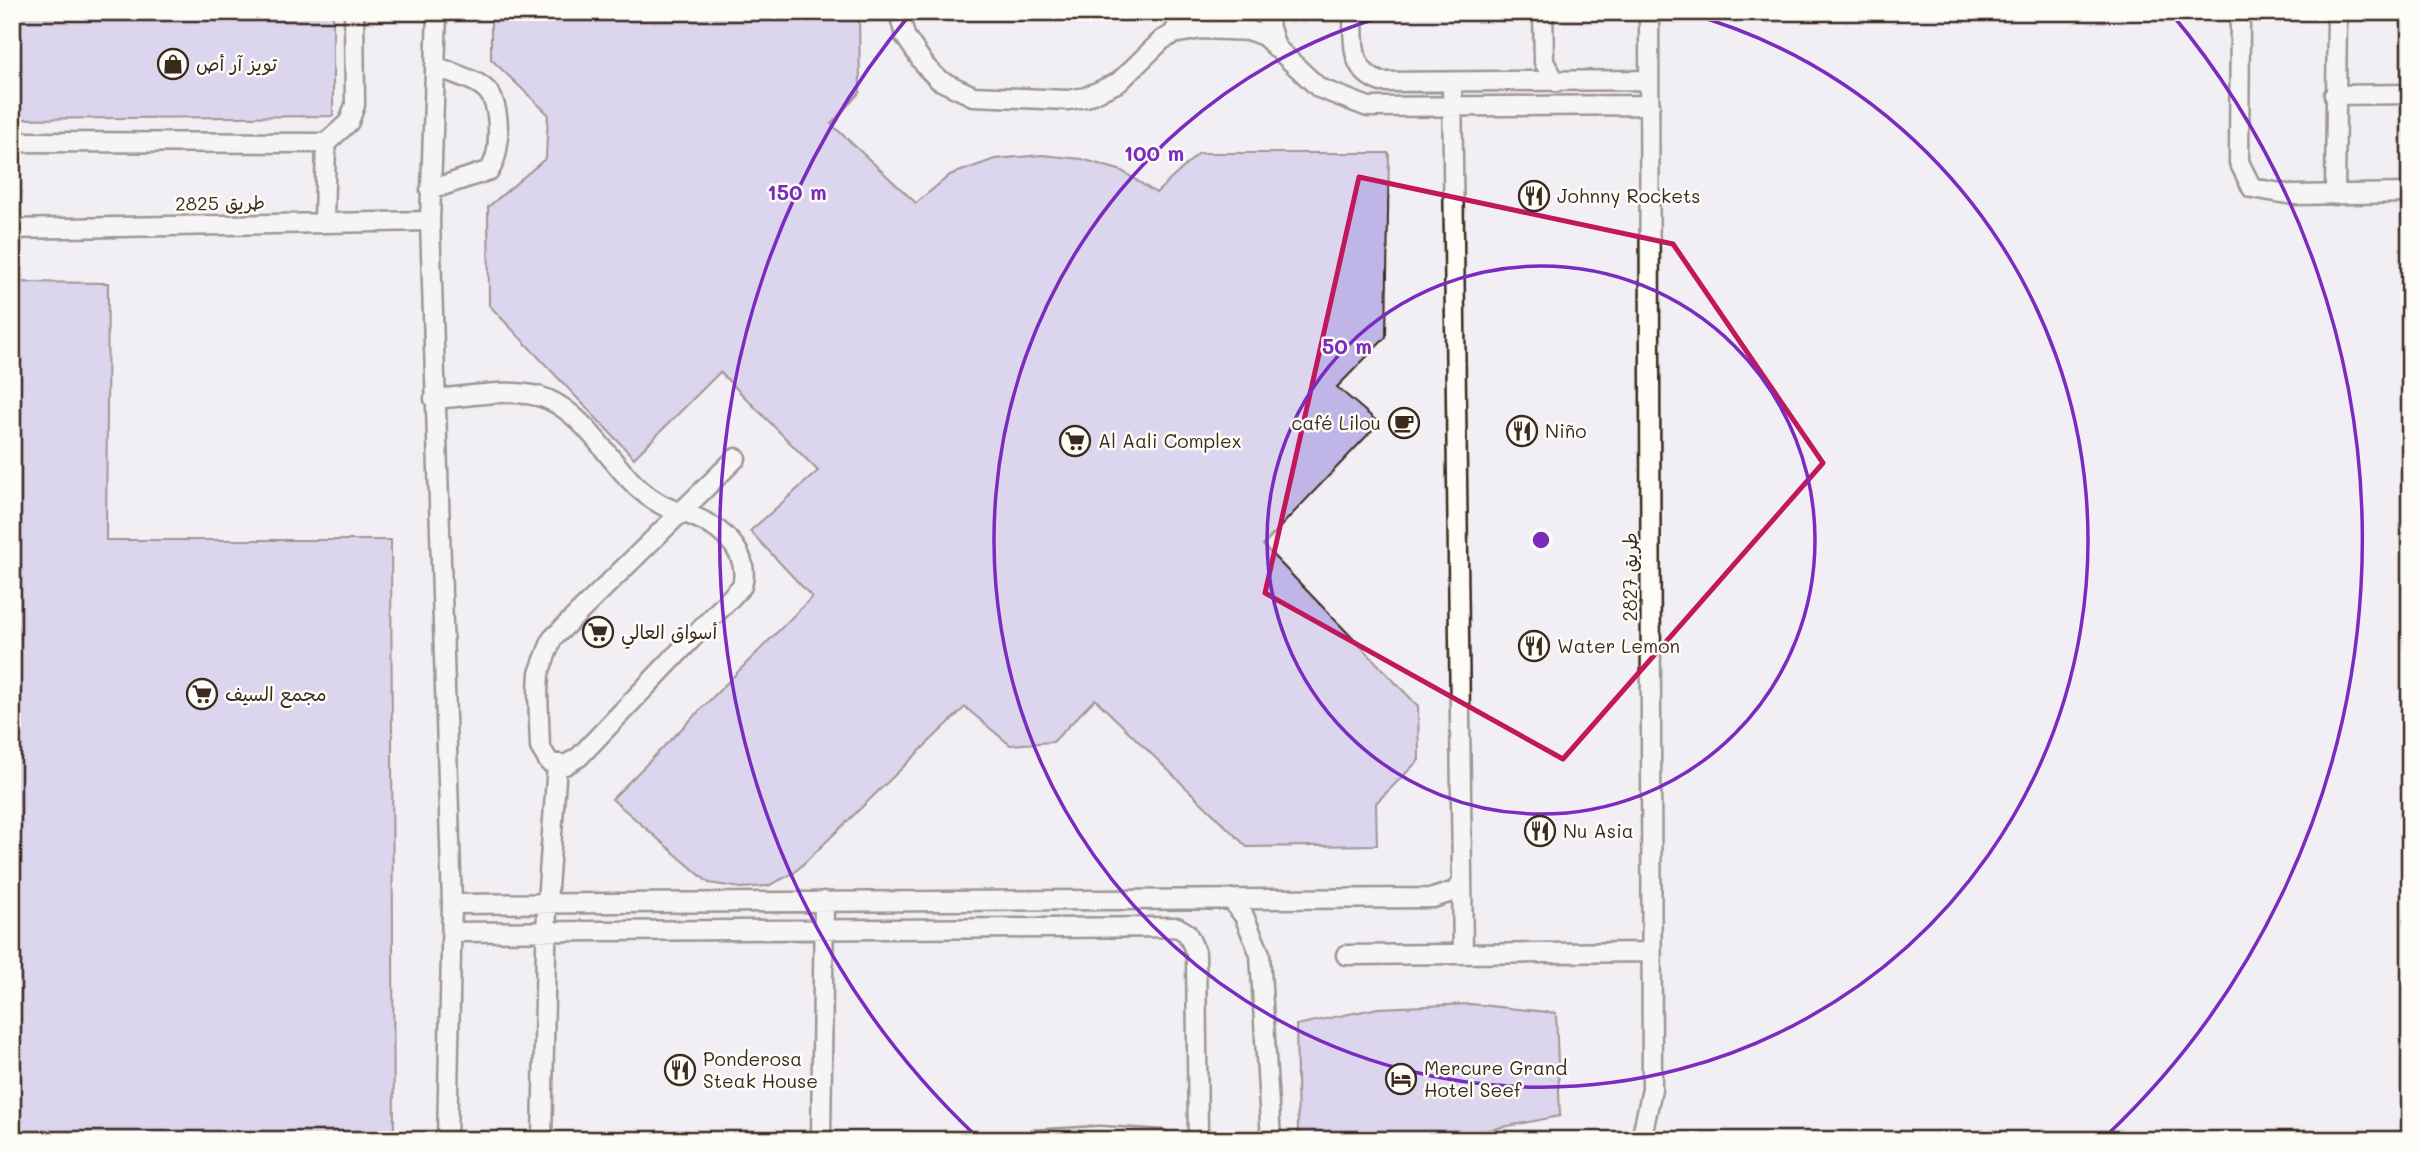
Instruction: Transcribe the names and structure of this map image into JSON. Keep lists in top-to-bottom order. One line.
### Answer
{"streets":{"lane":["طريق 2825","طريق 2827"]},"places":{"shop":["تويز آر أص"],"restaurant":["Johnny Rockets","Niño","Water Lemon","Nu Asia","Ponderosa Steak House"],"cafe":["café Lilou"],"supermarket":["Al Aali Complex","أسواق العالي","مجمع السيف"],"hotel":["Mercure Grand Hotel Seef"]},"rings":["100 m","150 m","50 m"]}
